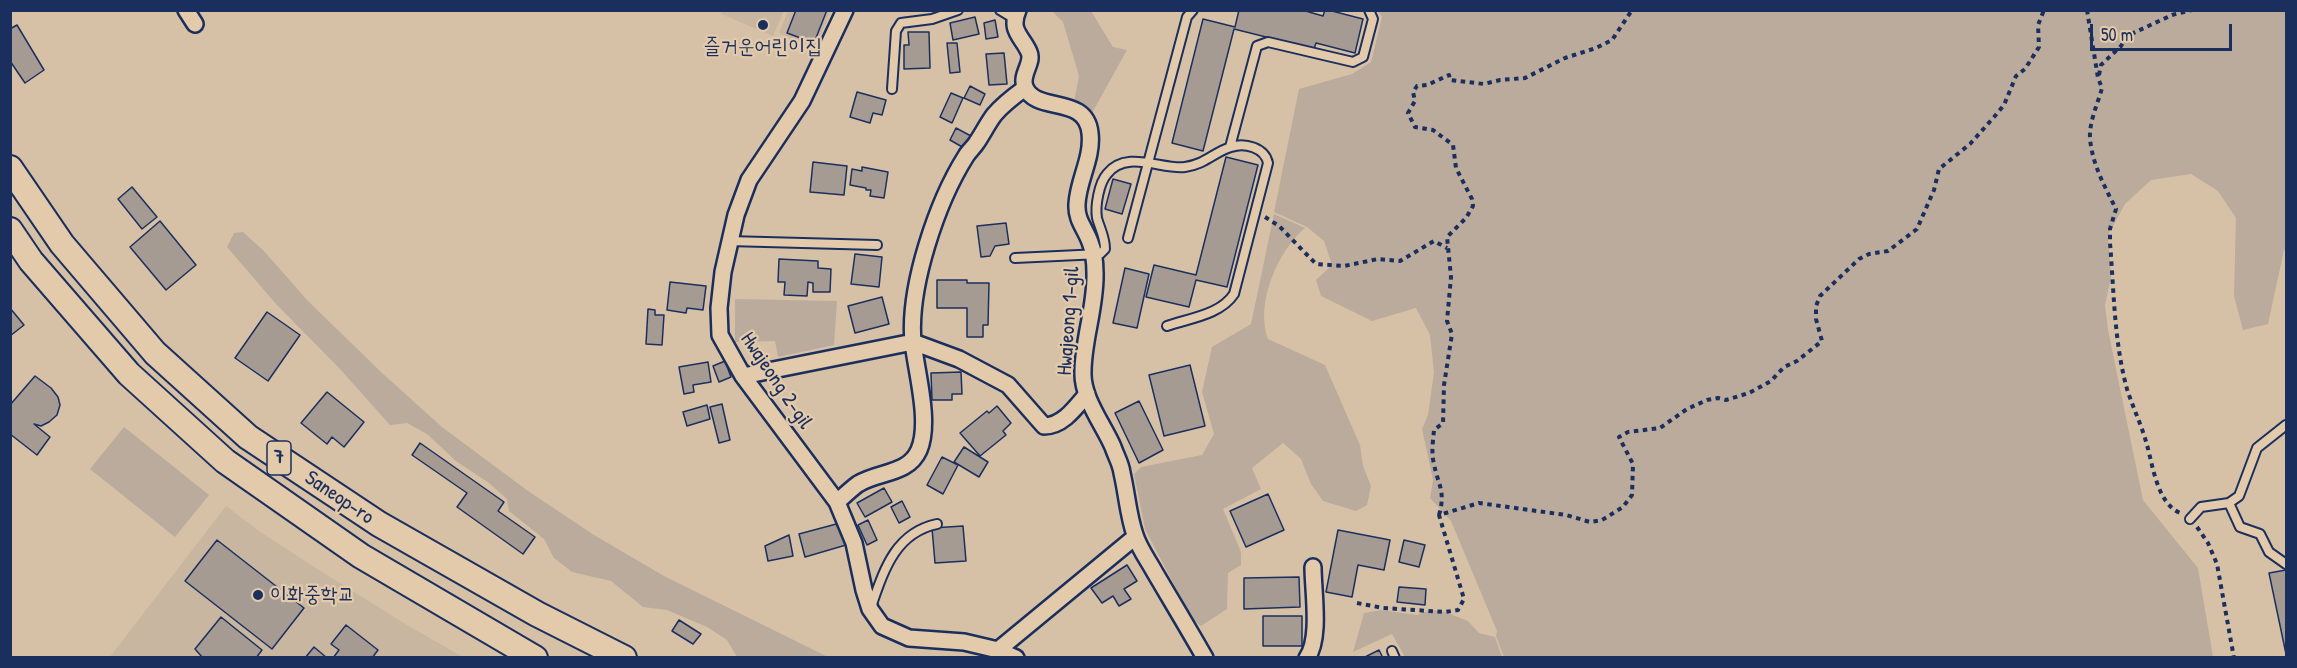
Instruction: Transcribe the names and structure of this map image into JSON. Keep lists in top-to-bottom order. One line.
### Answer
{"streets":{"main road":["7","Saneop-ro"],"street":["Hwajeong 1-gil","Hwajeong 2-gil"]},"places":["즐거운어린이집","이화중학교"],"scale_bar":"50 m"}
